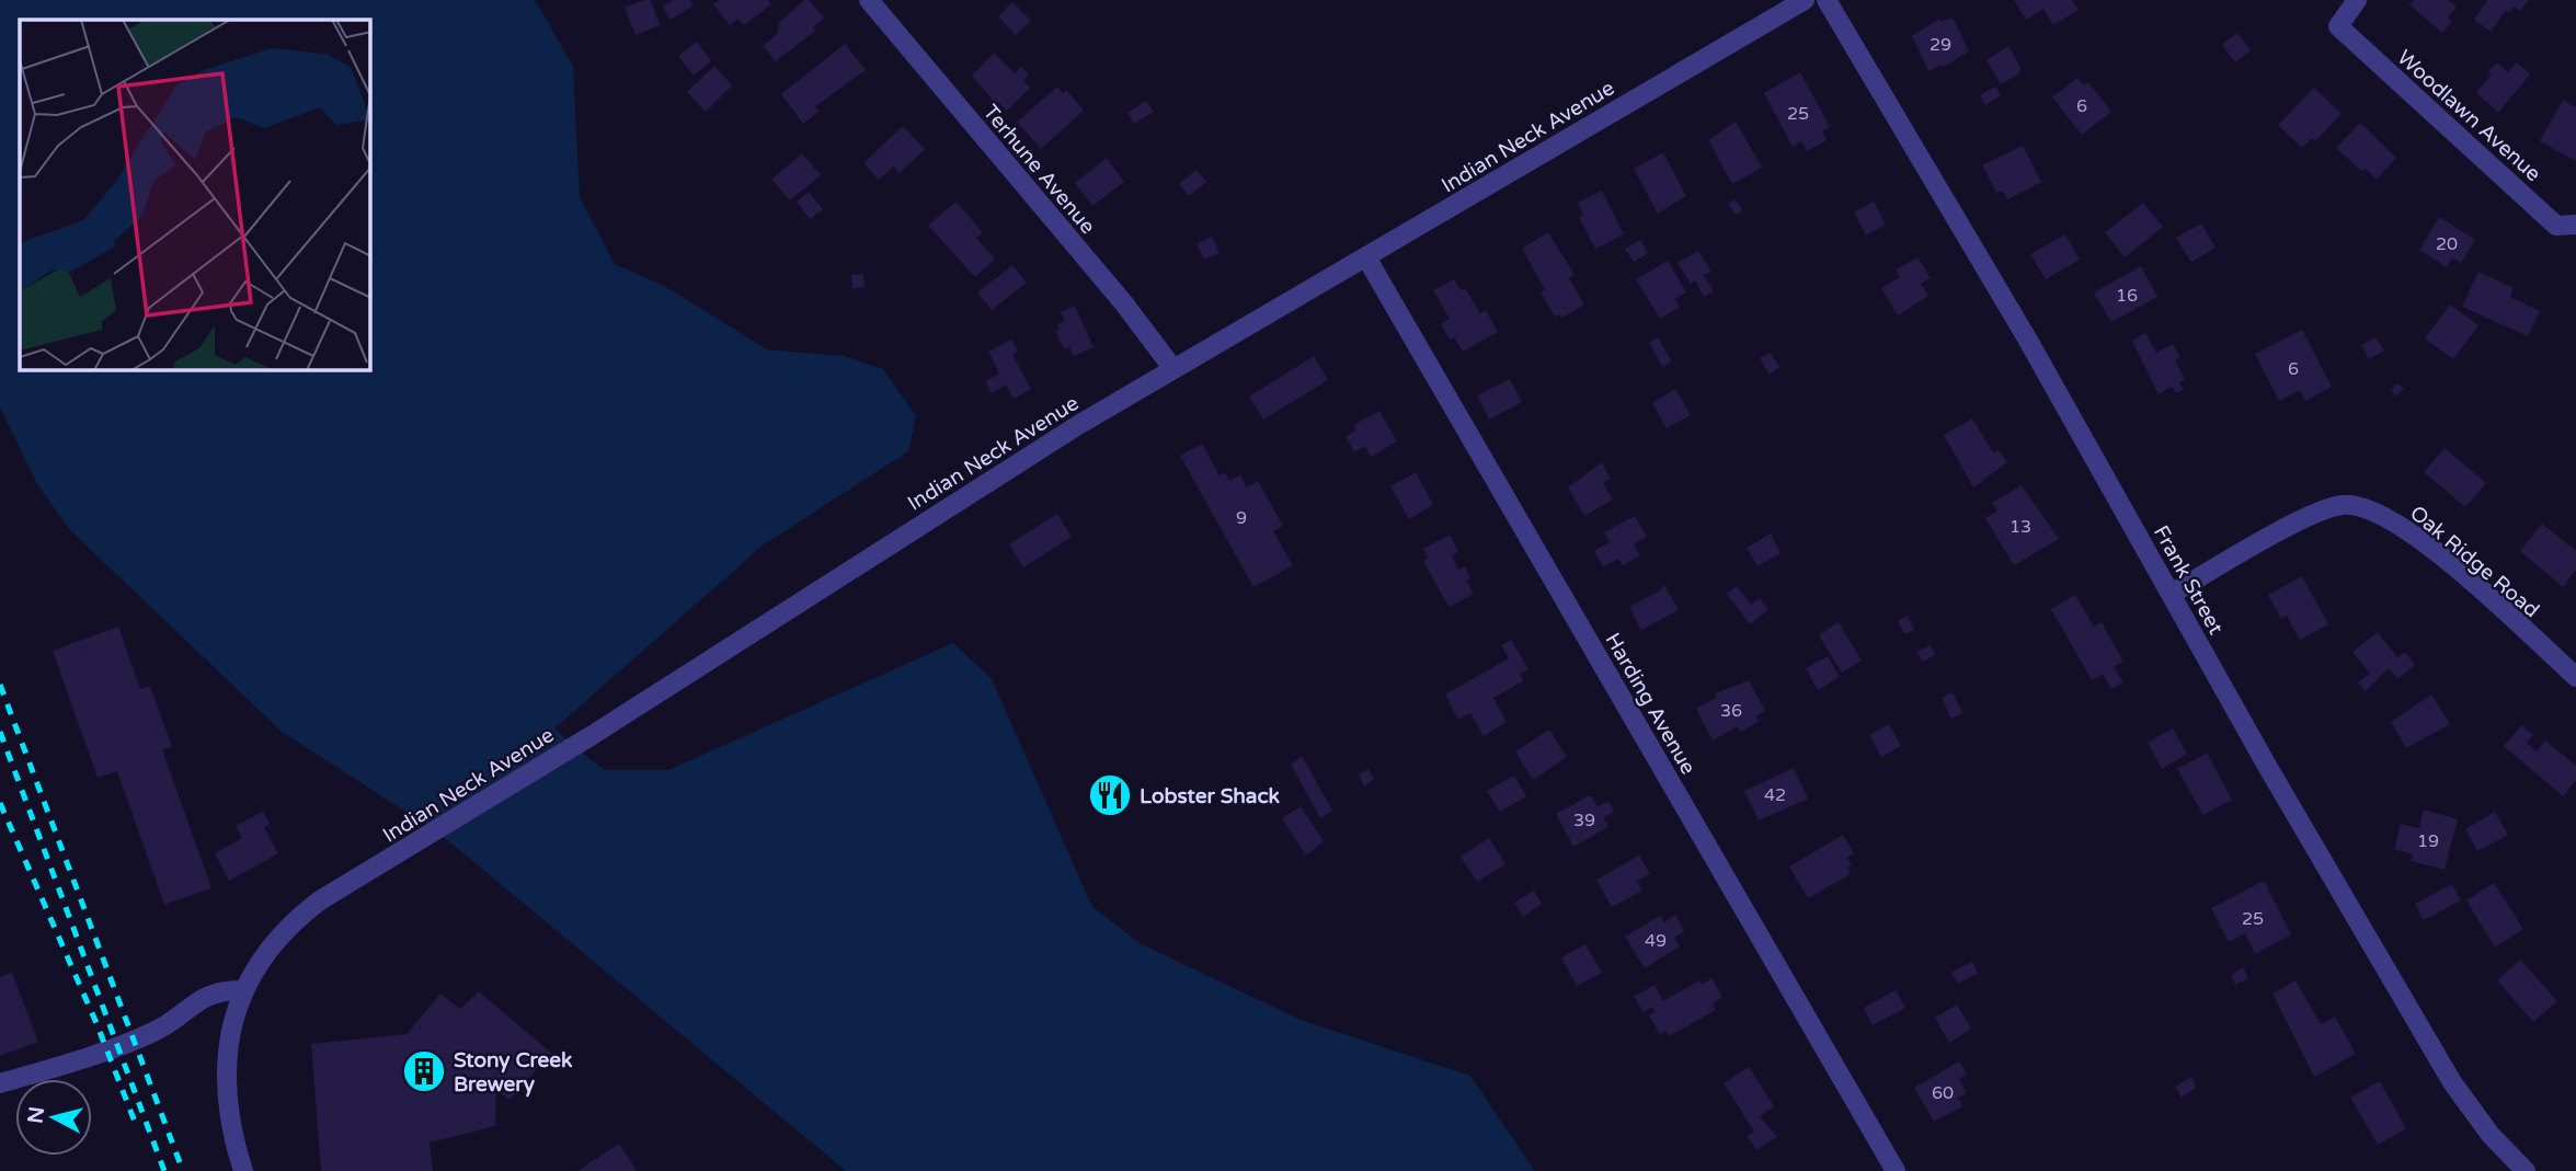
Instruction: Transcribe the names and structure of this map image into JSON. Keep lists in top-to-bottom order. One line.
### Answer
{"streets":{"street":["Woodlawn Avenue","Indian Neck Avenue","Terhune Avenue","Oak Ridge Road","Frank Street","Harding Avenue"]},"crossings":[["Indian Neck Avenue","Terhune Avenue"],["Indian Neck Avenue","Harding Avenue"],["Oak Ridge Road","Frank Street"]],"places":{"restaurant":["Lobster Shack"],"building":["Stony Creek Brewery"]},"house_numbers":["29","6","25","20","16","6","9","13","36","42","39","19","25","49","60"],"north":"left"}
